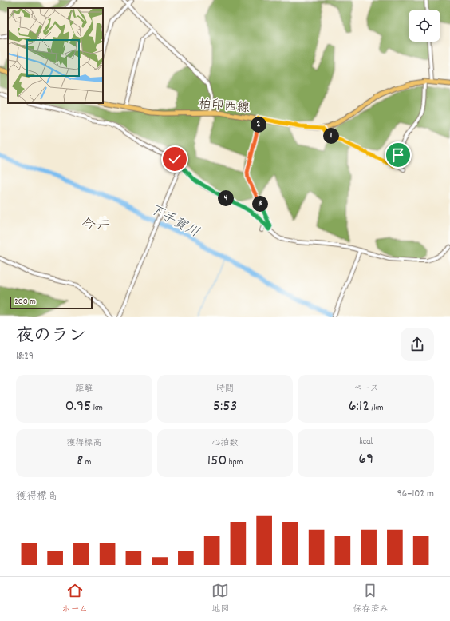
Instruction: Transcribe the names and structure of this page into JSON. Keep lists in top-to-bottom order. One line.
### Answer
{"streets":{"main road":["柏印西線"]},"districts":["今井"],"water":["下手賀川"],"scale_bar":"200 m","page":{"pins":["2","1","4","3"],"scale":"200 m","heading":["夜のラン","18:29"],"stats":[["距離","0.95 km"],["時間","5:53"],["ペース","6:12 /km"],["獲得標高","8 m"],["心拍数","150 bpm"],["kcal","69"]],"chart":["獲得標高","96–102 m"],"tabs":["ホーム","地図","保存済み"]}}
